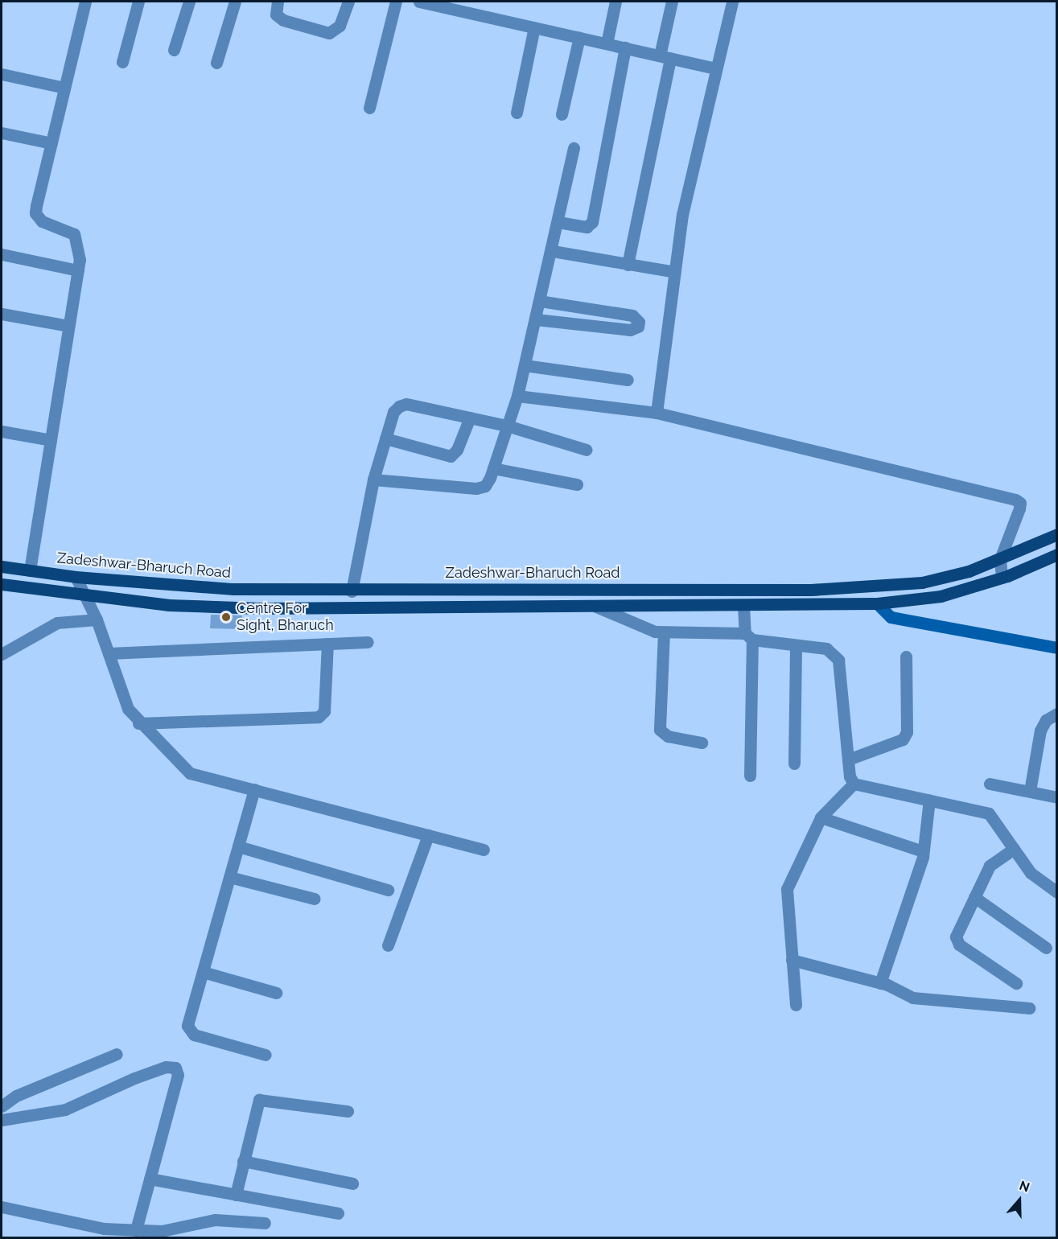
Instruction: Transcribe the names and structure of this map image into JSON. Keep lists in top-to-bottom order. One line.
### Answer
{"streets":{"main road":["Zadeshwar-Bharuch Road"]},"places":["Centre For Sight, Bharuch"],"north":"top"}
